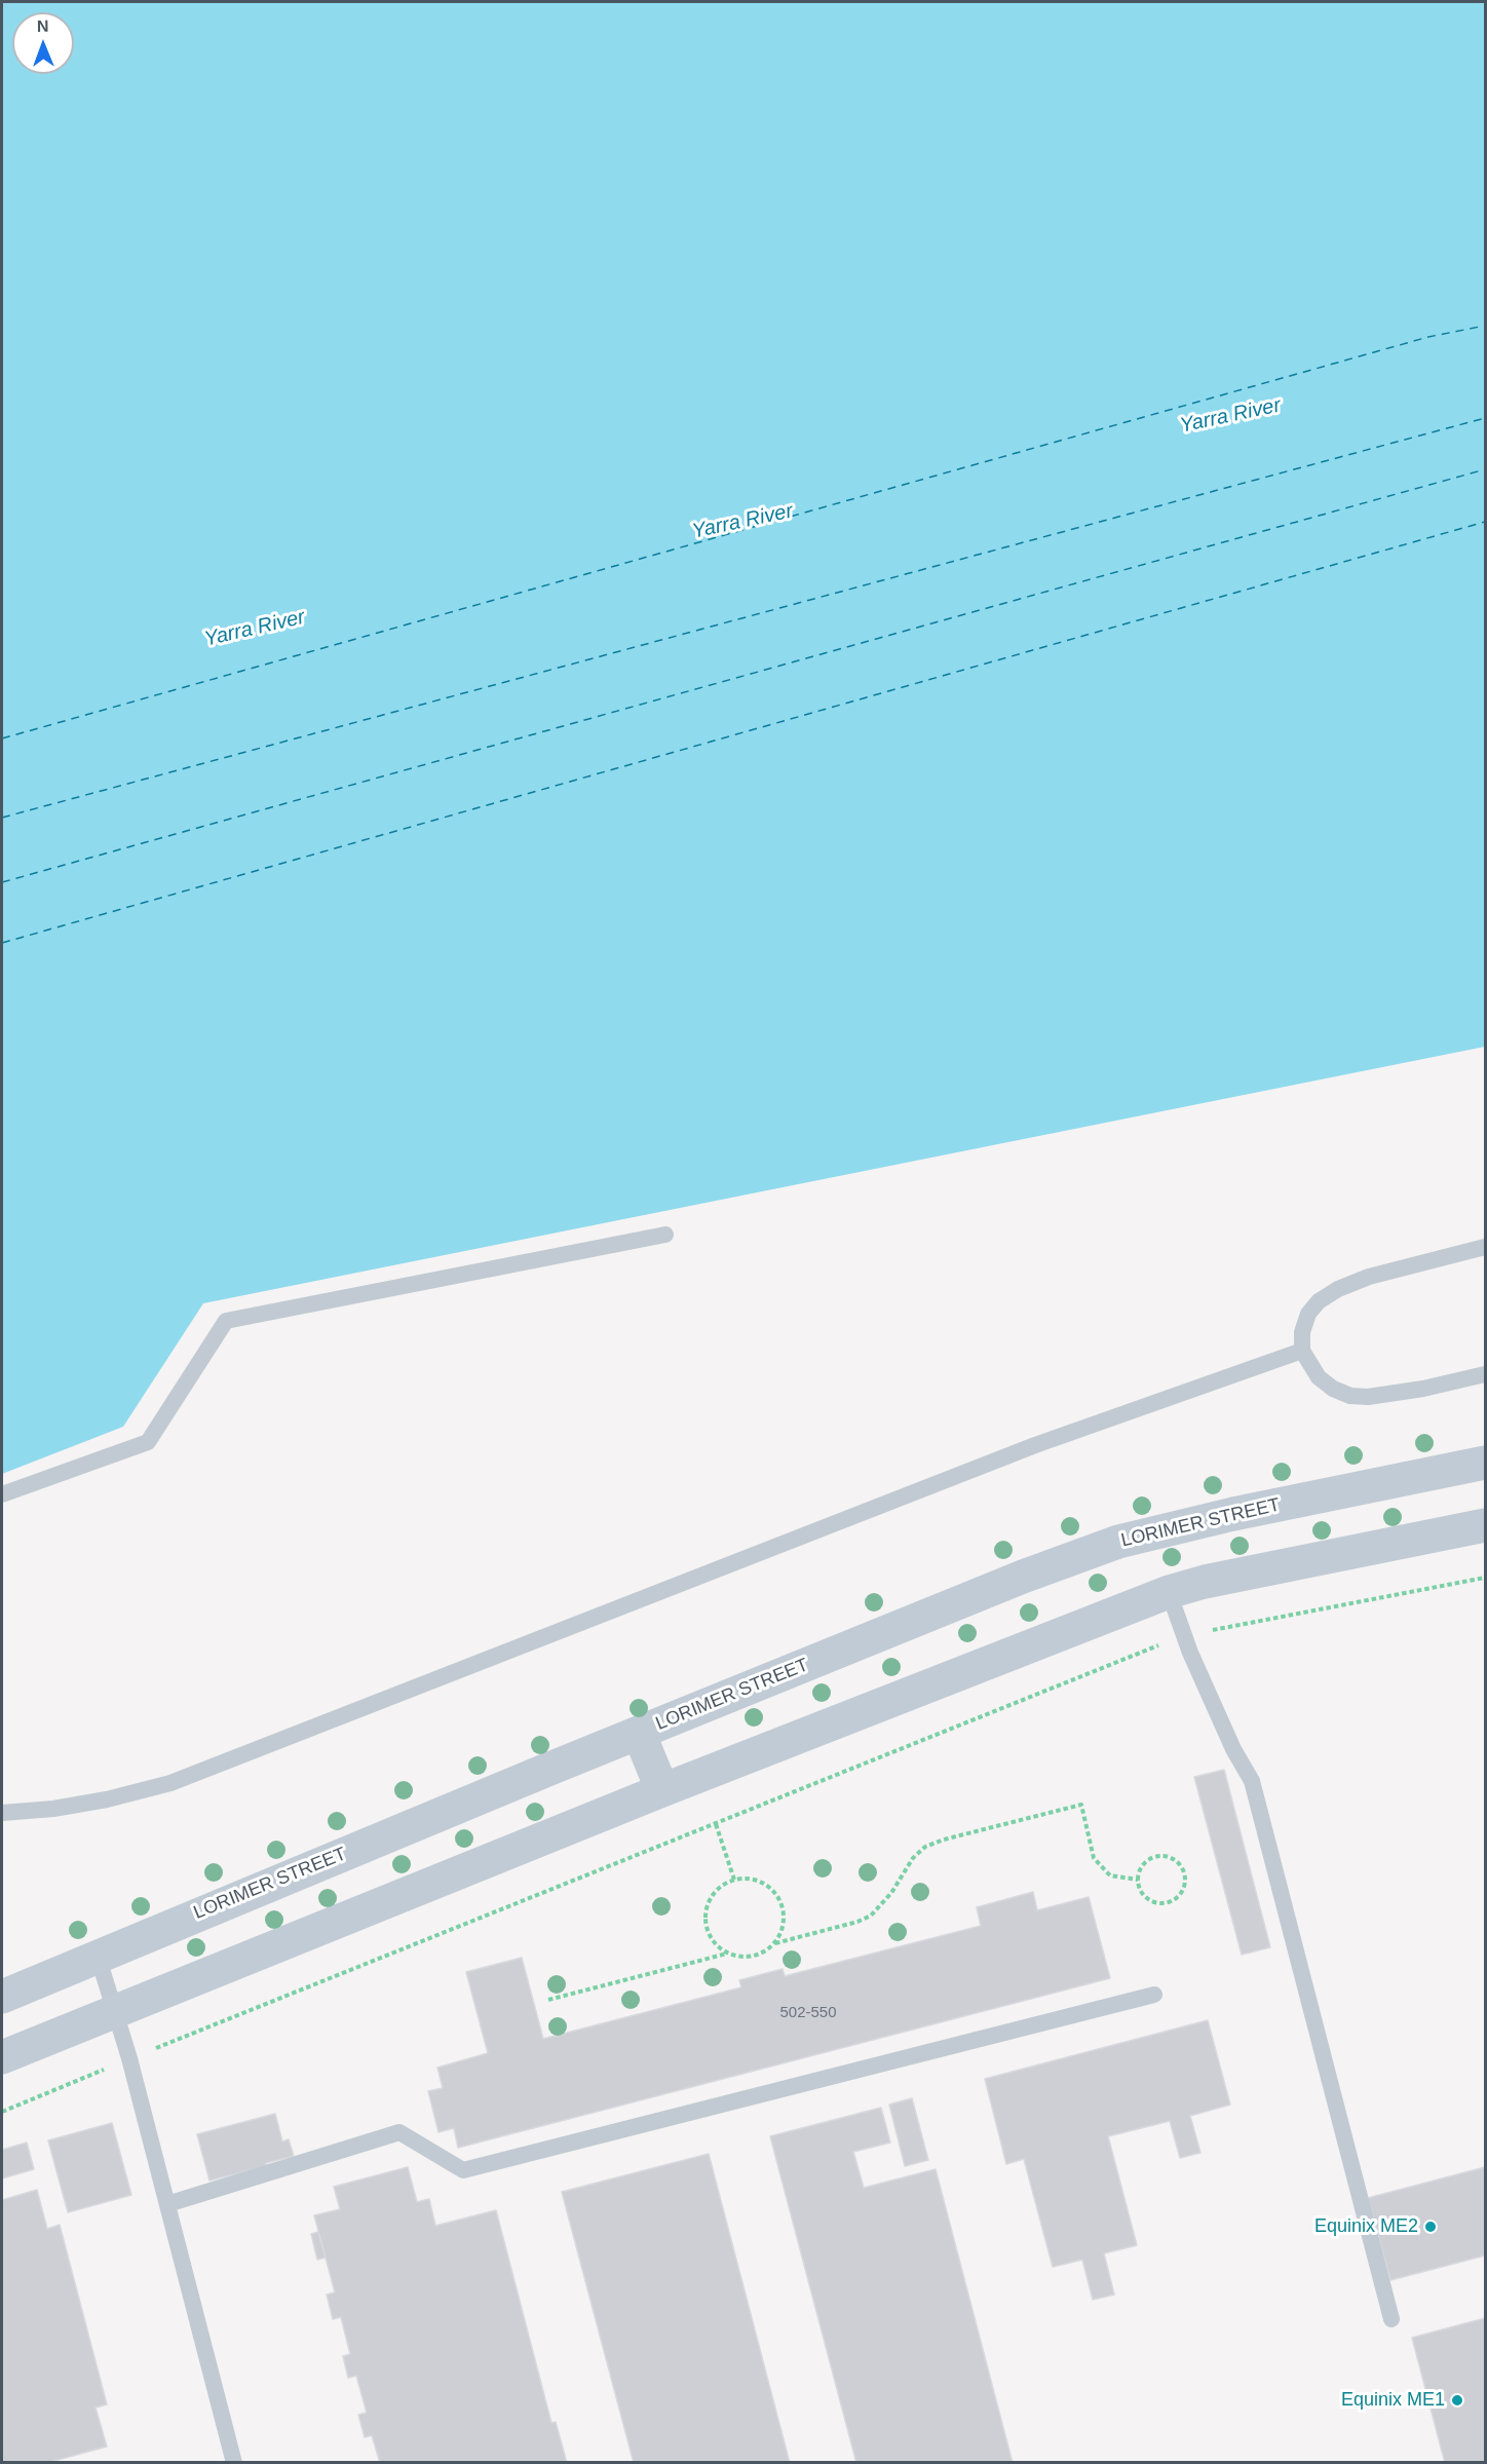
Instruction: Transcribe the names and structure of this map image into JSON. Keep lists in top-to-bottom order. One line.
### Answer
{"streets":{"main road":["LORIMER STREET"]},"water":["Yarra River"],"places":["Equinix ME2","Equinix ME1"],"house_numbers":["502-550"],"north":"top"}
